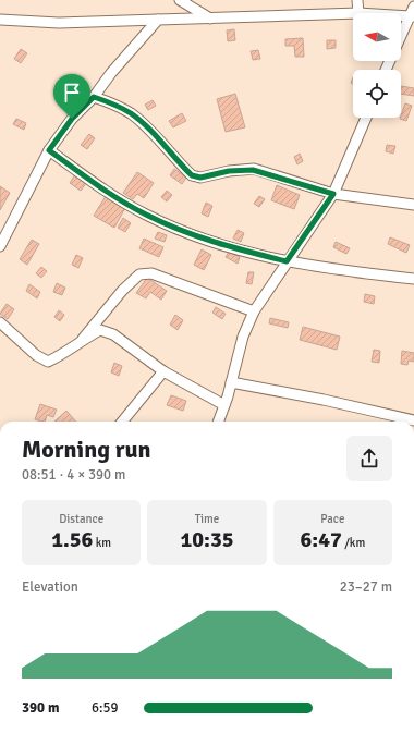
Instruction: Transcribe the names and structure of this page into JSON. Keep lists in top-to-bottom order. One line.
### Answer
{"north":"left","page":{"heading":["Morning run","08:51 · 4 × 390 m"],"stats":[["Distance","1.56 km"],["Time","10:35"],["Pace","6:47 /km"]],"chart":["Elevation","23–27 m"],"list":[{"name":"390 m","note":"6:59"}]}}
